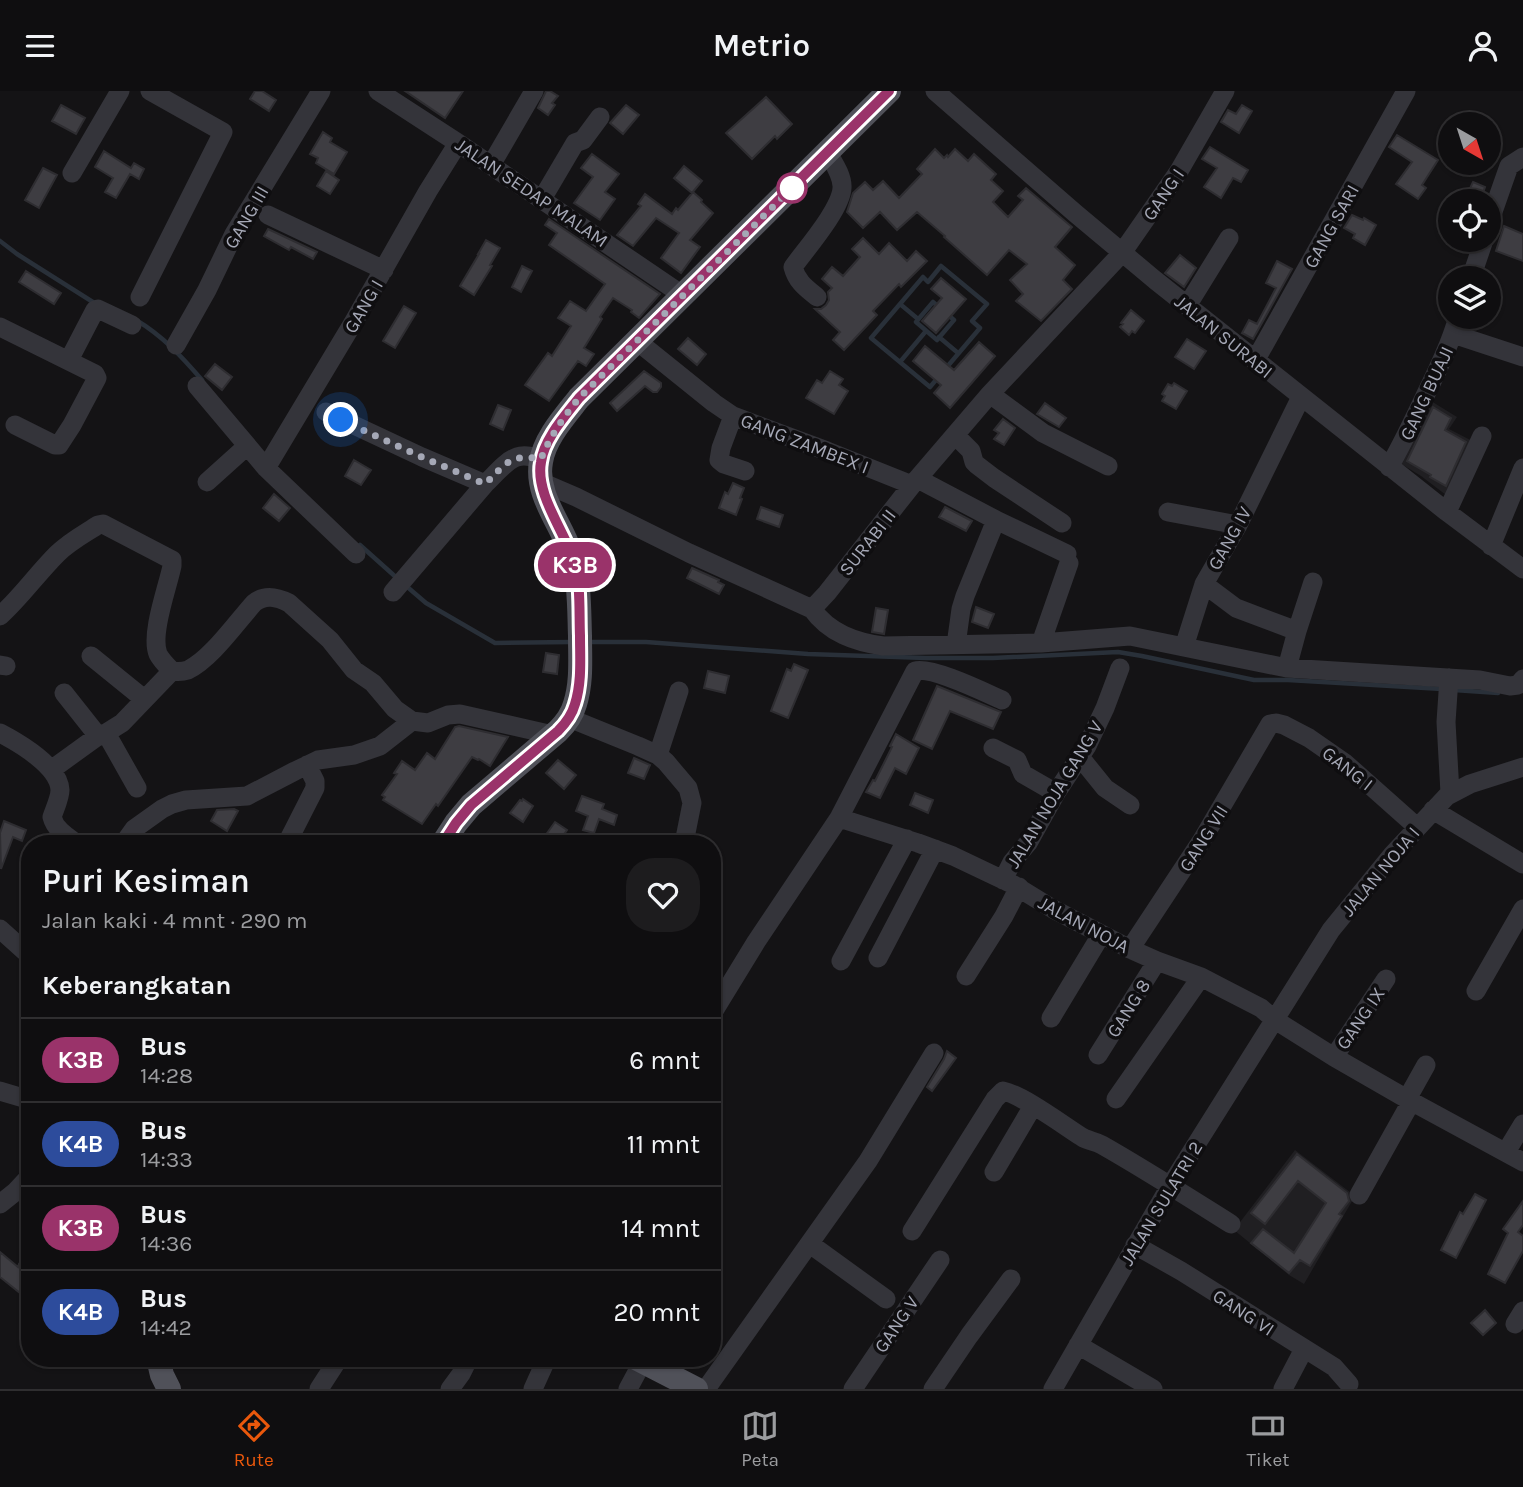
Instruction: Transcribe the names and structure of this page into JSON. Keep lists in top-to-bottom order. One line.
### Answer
{"streets":{"street":["JALAN SEDAP MALAM","GANG I","GANG III","GANG SARI","JALAN SURABI","GANG BUAJI","GANG ZAMBEX I","GANG IV","SURABI II","JALAN NOJA GANG V","GANG VII","JALAN NOJA I","JALAN NOJA","GANG 8","GANG IX","JALAN SULATRI 2","GANG VI","GANG V"]},"crossings":[["JALAN SEDAP MALAM","GANG I"],["GANG I","JALAN SURABI"],["GANG I","SURABI II"],["GANG I","GANG VII"],["GANG I","JALAN NOJA I"],["GANG SARI","JALAN SURABI"],["JALAN SURABI","GANG BUAJI"],["JALAN SURABI","GANG IV"],["JALAN SURABI","SURABI II"],["GANG ZAMBEX I","SURABI II"],["JALAN NOJA GANG V","JALAN NOJA"],["GANG VII","JALAN NOJA"],["JALAN NOJA I","JALAN NOJA"],["JALAN NOJA I","JALAN SULATRI 2"],["JALAN NOJA","GANG 8"],["JALAN NOJA","GANG IX"],["JALAN NOJA","JALAN SULATRI 2"],["JALAN SULATRI 2","GANG VI"]],"lines":["bus line K3B"],"north":"bottom right","page":{"header":"Metrio","on_map":"K3B","heading":[["Puri Kesiman","Jalan kaki · 4 mnt · 290 m"],"Keberangkatan"],"list":[{"mark":"K3B","name":"Bus","note":"14:28","value":"6 mnt"},{"mark":"K4B","name":"Bus","note":"14:33","value":"11 mnt"},{"mark":"K3B","name":"Bus","note":"14:36","value":"14 mnt"},{"mark":"K4B","name":"Bus","note":"14:42","value":"20 mnt"}],"tabs":["Rute","Peta","Tiket"]}}
